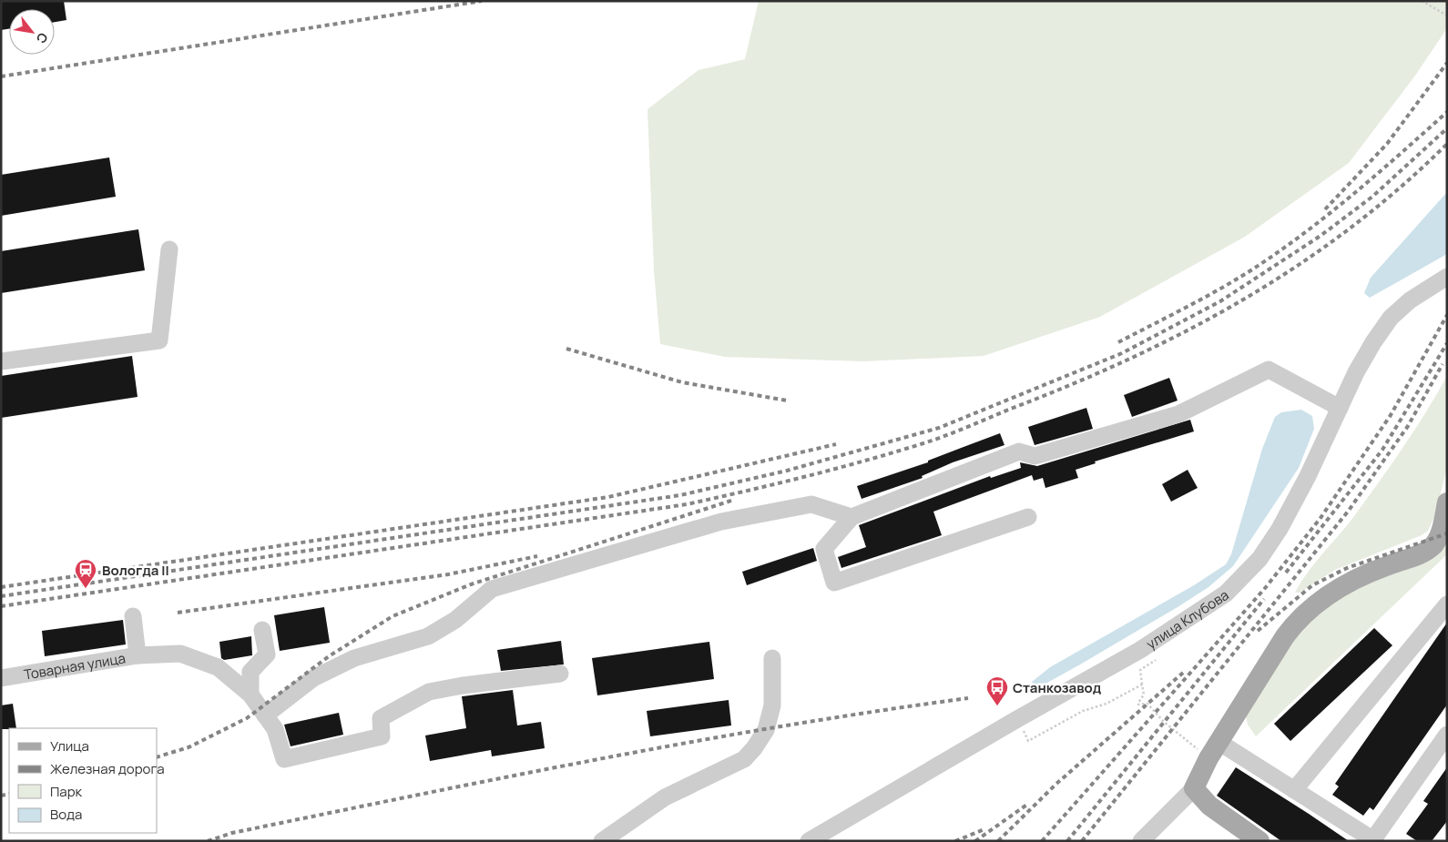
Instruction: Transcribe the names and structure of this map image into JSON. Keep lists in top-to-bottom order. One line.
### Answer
{"streets":{"street":["улица Клубова","Товарная улица"]},"places":{"station":["Вологда II"],"bus stop":["Станкозавод"]},"legend":["Улица","Железная дорога","Парк","Вода"],"north":"bottom right"}
